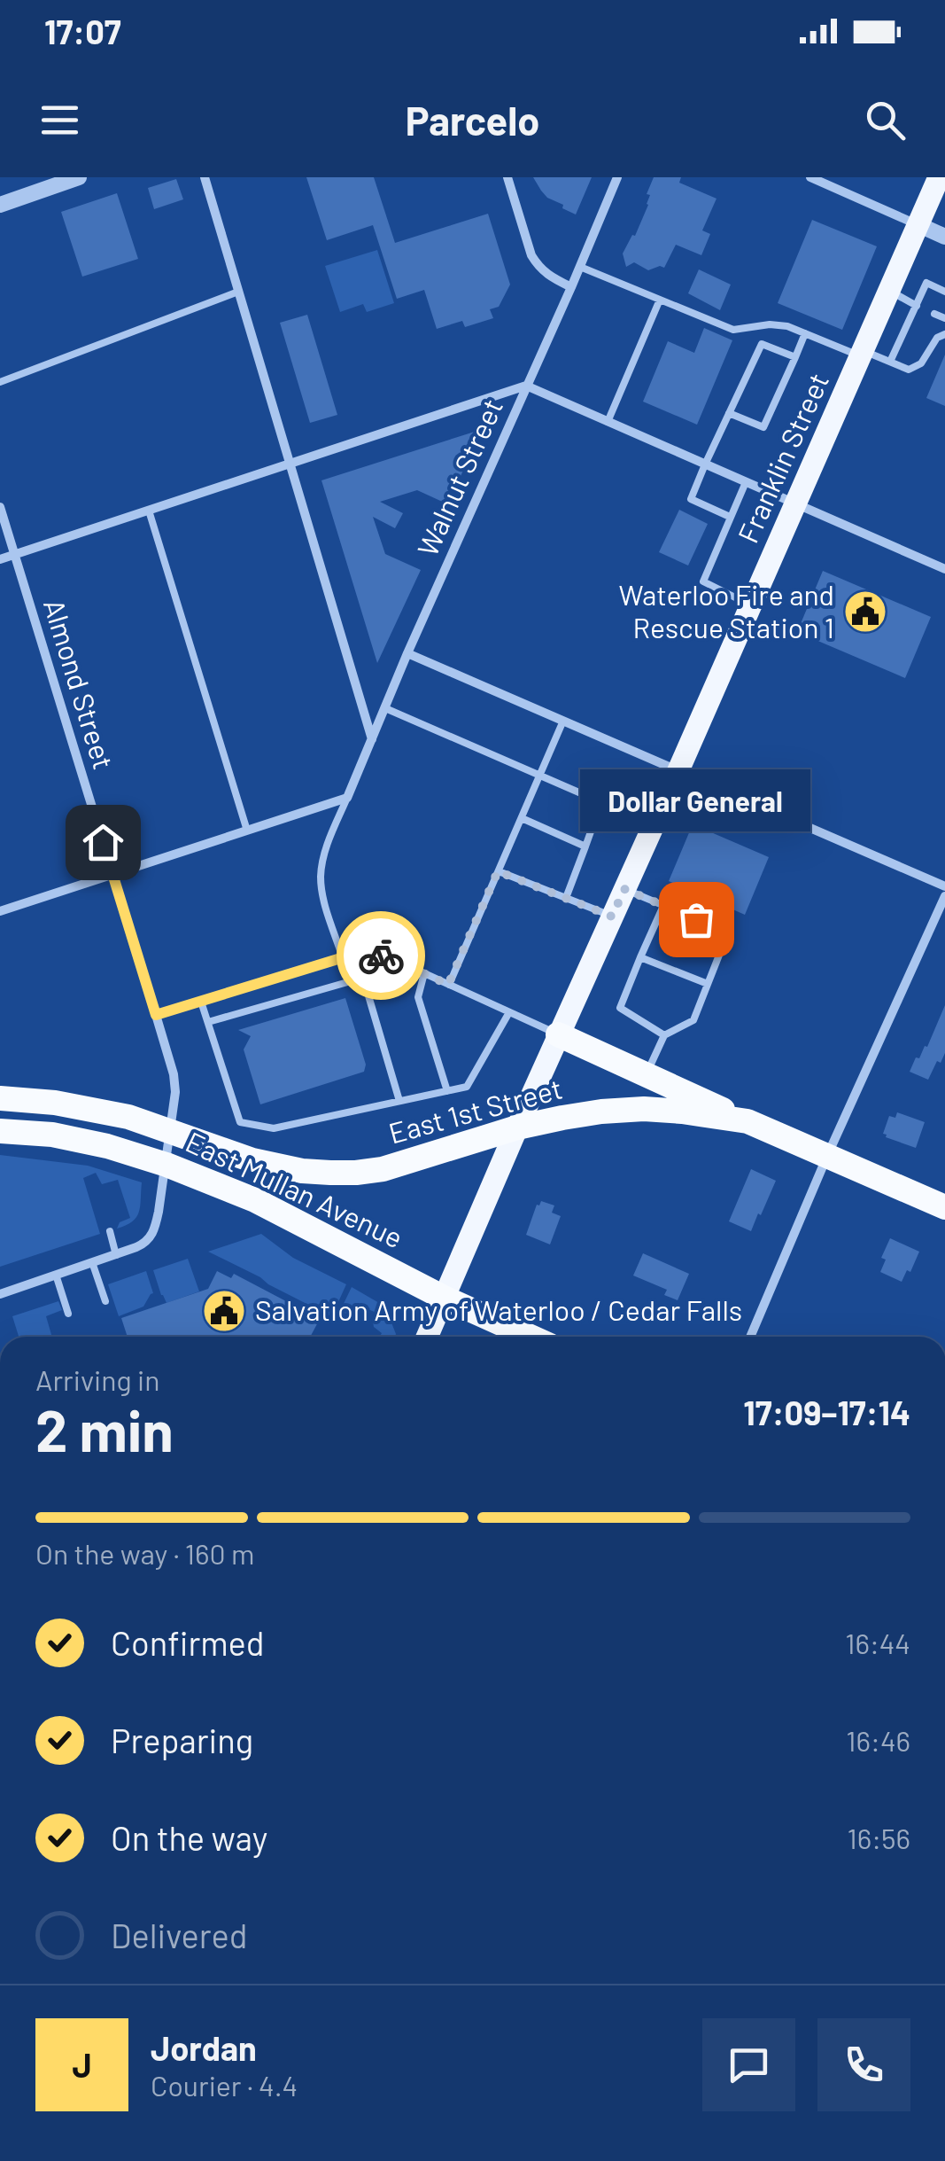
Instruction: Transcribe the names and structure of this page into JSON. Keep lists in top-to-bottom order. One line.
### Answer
{"streets":{"highway":["East 1st Street","East Mullan Avenue"],"main road":["Franklin Street"],"street":["Walnut Street","Almond Street"]},"crossings":[["Franklin Street","East 1st Street"],["Franklin Street","East Mullan Avenue"],["Almond Street","East 1st Street"],["Almond Street","East Mullan Avenue"],["East 1st Street","East Mullan Avenue"]],"places":{"public building":["Waterloo Fire and Rescue Station 1","Salvation Army of Waterloo / Cedar Falls"],"other":["Dollar General"]},"page":{"status":"17:07","header":"Parcelo","bubble":"Dollar General","heading":["2 min","Arriving in","17:09–17:14"],"panel":["Jordan","Courier · 4.4"],"bar":"On the way · 160 m","list":[["Confirmed","16:44"],["Preparing","16:46"],["On the way","16:56"],"Delivered"],"round":"J"}}
